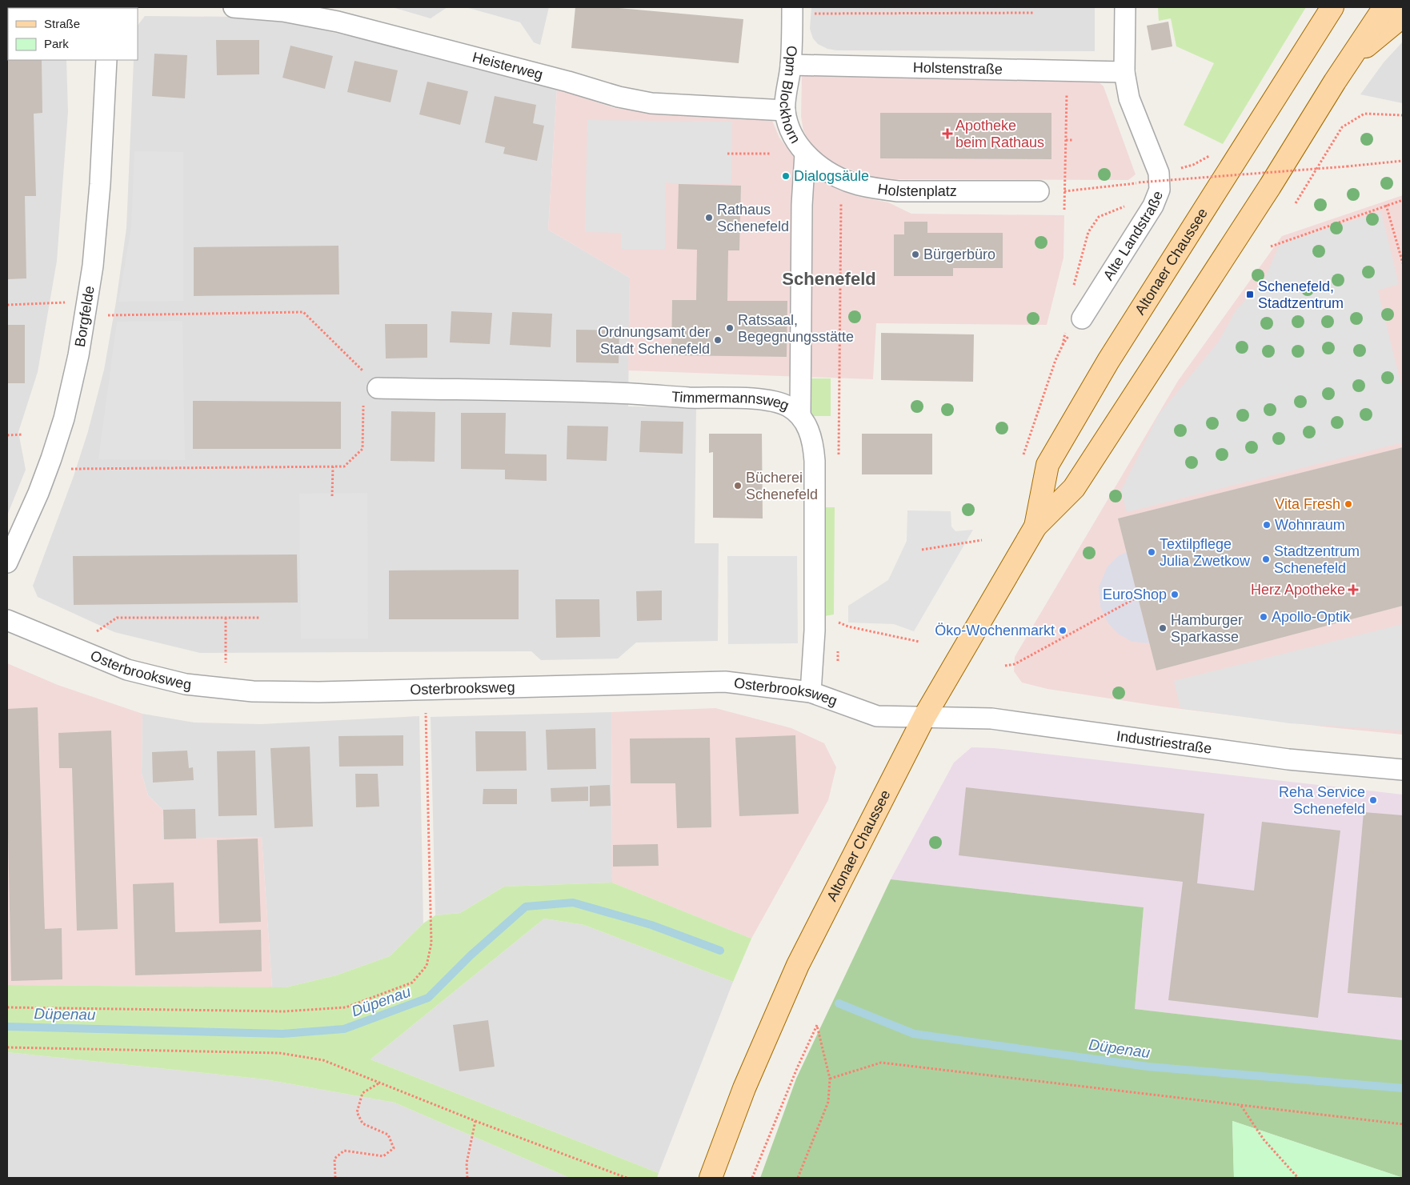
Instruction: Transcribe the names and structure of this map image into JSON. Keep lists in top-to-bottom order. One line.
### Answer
{"streets":{"main road":["Altonaer Chaussee"],"street":["Heisterweg","Holstenstraße","Opm Blockhorn","Holstenplatz","Alte Landstraße","Borgfelde","Timmermannsweg","Osterbrooksweg","Industriestraße"]},"crossings":[["Heisterweg","Opm Blockhorn"],["Holstenstraße","Opm Blockhorn"],["Holstenstraße","Alte Landstraße"],["Opm Blockhorn","Holstenplatz"],["Altonaer Chaussee","Osterbrooksweg"],["Altonaer Chaussee","Industriestraße"],["Timmermannsweg","Osterbrooksweg"],["Osterbrooksweg","Industriestraße"]],"districts":["Schenefeld"],"water":["Düpenau"],"places":{"health":["Apotheke beim Rathaus","Herz Apotheke"],"other":["Dialogsäule","Rathaus Schenefeld","Bürgerbüro","Ratssaal, Begegnungsstätte","Ordnungsamt der Stadt Schenefeld","Bücherei Schenefeld","Vita Fresh","Wohnraum","Textilpflege Julia Zwetkow","Stadtzentrum Schenefeld","EuroShop","Apollo-Optik","Hamburger Sparkasse","Öko-Wochenmarkt","Reha Service Schenefeld"],"transit":["Schenefeld, Stadtzentrum"]},"legend":["Straße","Park"]}
